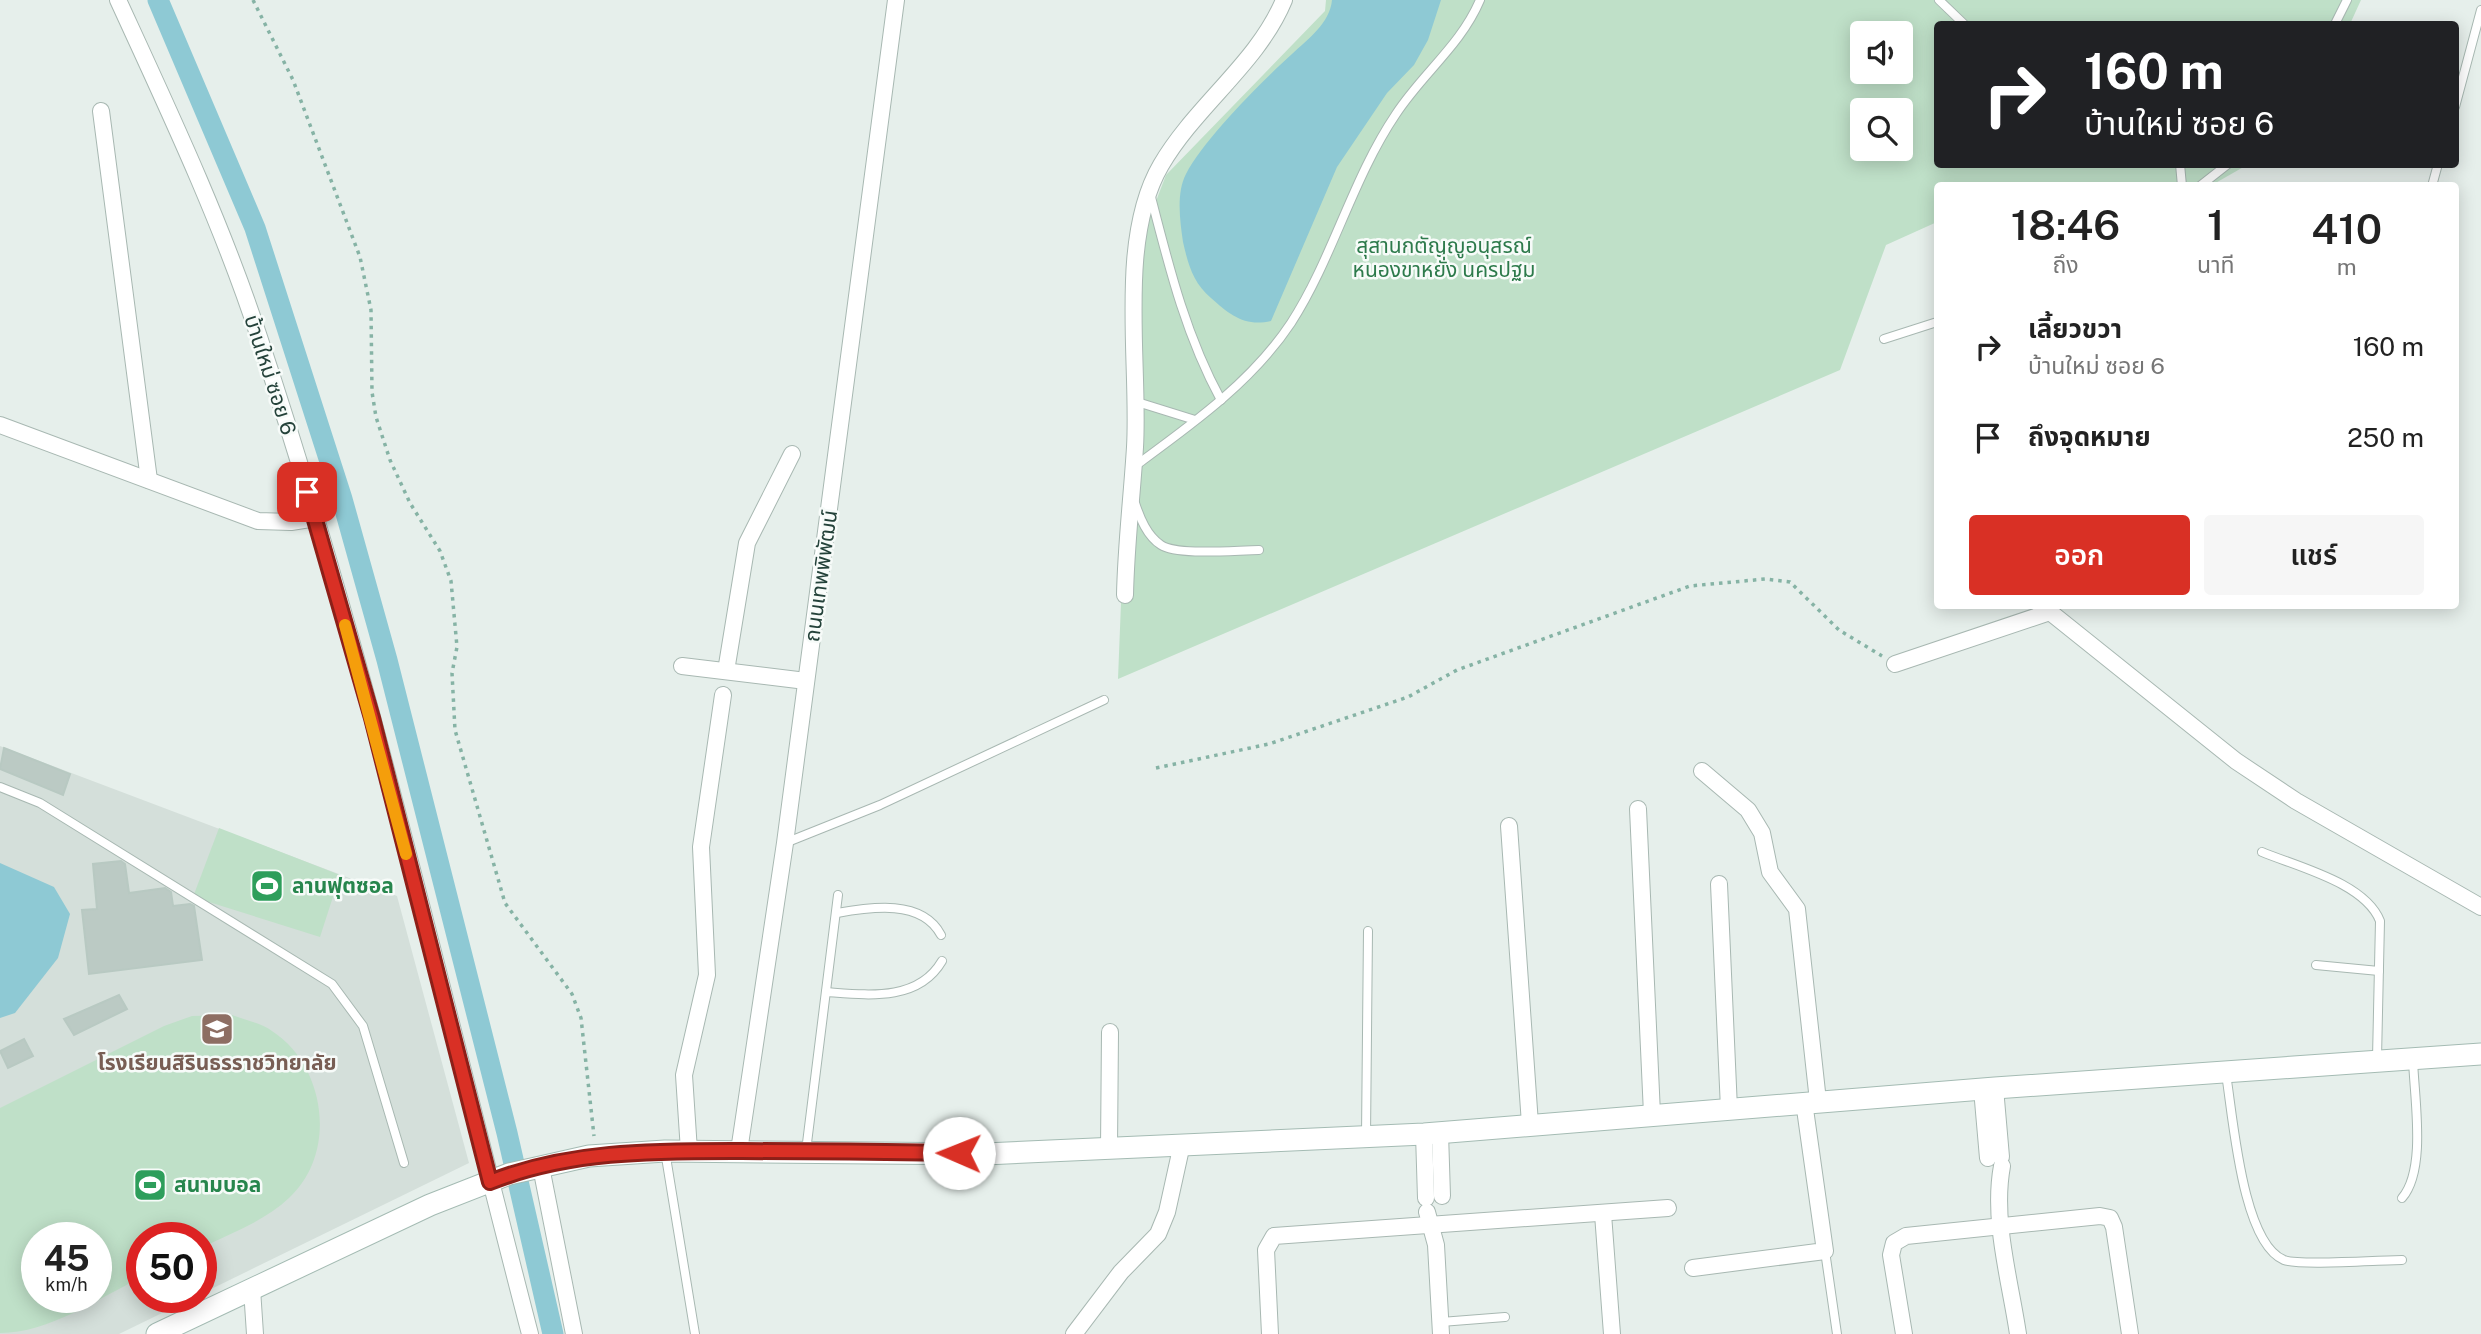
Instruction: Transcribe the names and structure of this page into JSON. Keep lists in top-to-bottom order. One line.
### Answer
{"streets":{"street":["บ้านใหม่ ซอย 6","ถนนเทพพิพัฒน์"]},"parks":["สุสานกตัญญูอนุสรณ์ หนองขาหยั่ง นครปฐม"],"places":{"sports":["ลานฟุตซอล","สนามบอล"],"school or university":["โรงเรียนสิรินธรราชวิทยาลัย"]},"page":{"turn":["160 m","บ้านใหม่ ซอย 6"],"eta":["18:46","ถึง","1","นาที","410","m"],"list":[{"name":"เลี้ยวขวา","note":"บ้านใหม่ ซอย 6","value":"160 m"},{"name":"ถึงจุดหมาย","value":"250 m"}],"buttons":["ออก","แชร์"],"speed":"45 km/h","limit":"50"}}
